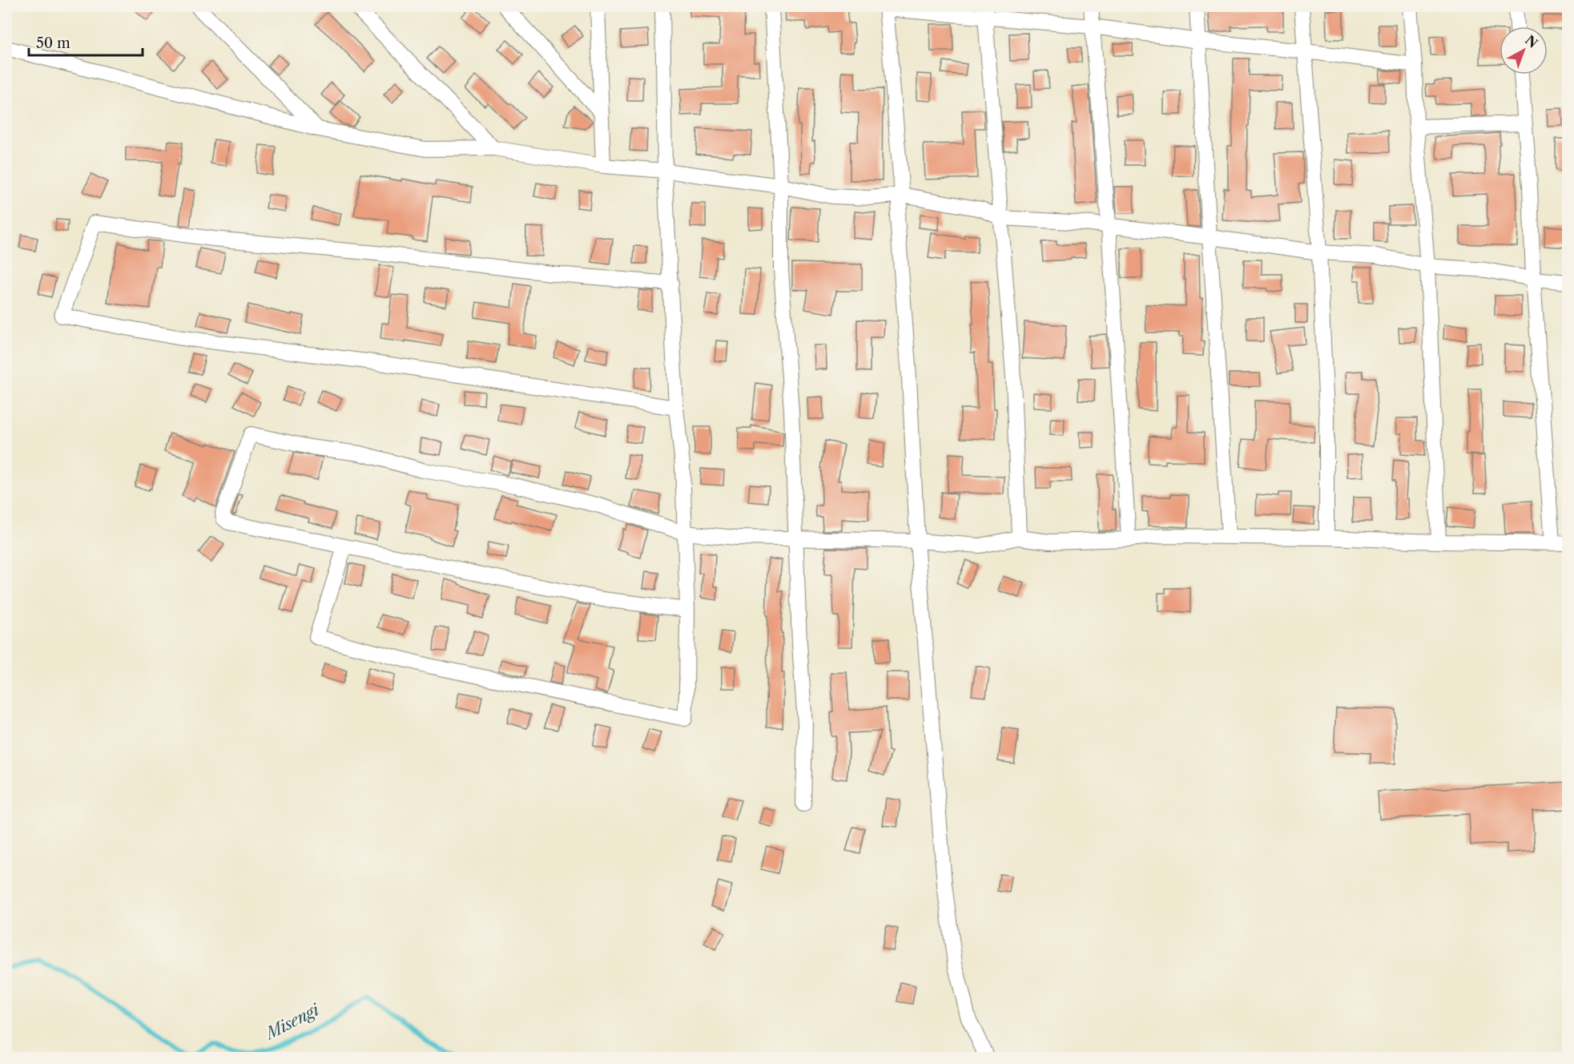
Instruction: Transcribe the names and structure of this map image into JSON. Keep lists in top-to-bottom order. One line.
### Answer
{"water":["Misengi"],"scale_bar":"50 m","north":"top right"}
